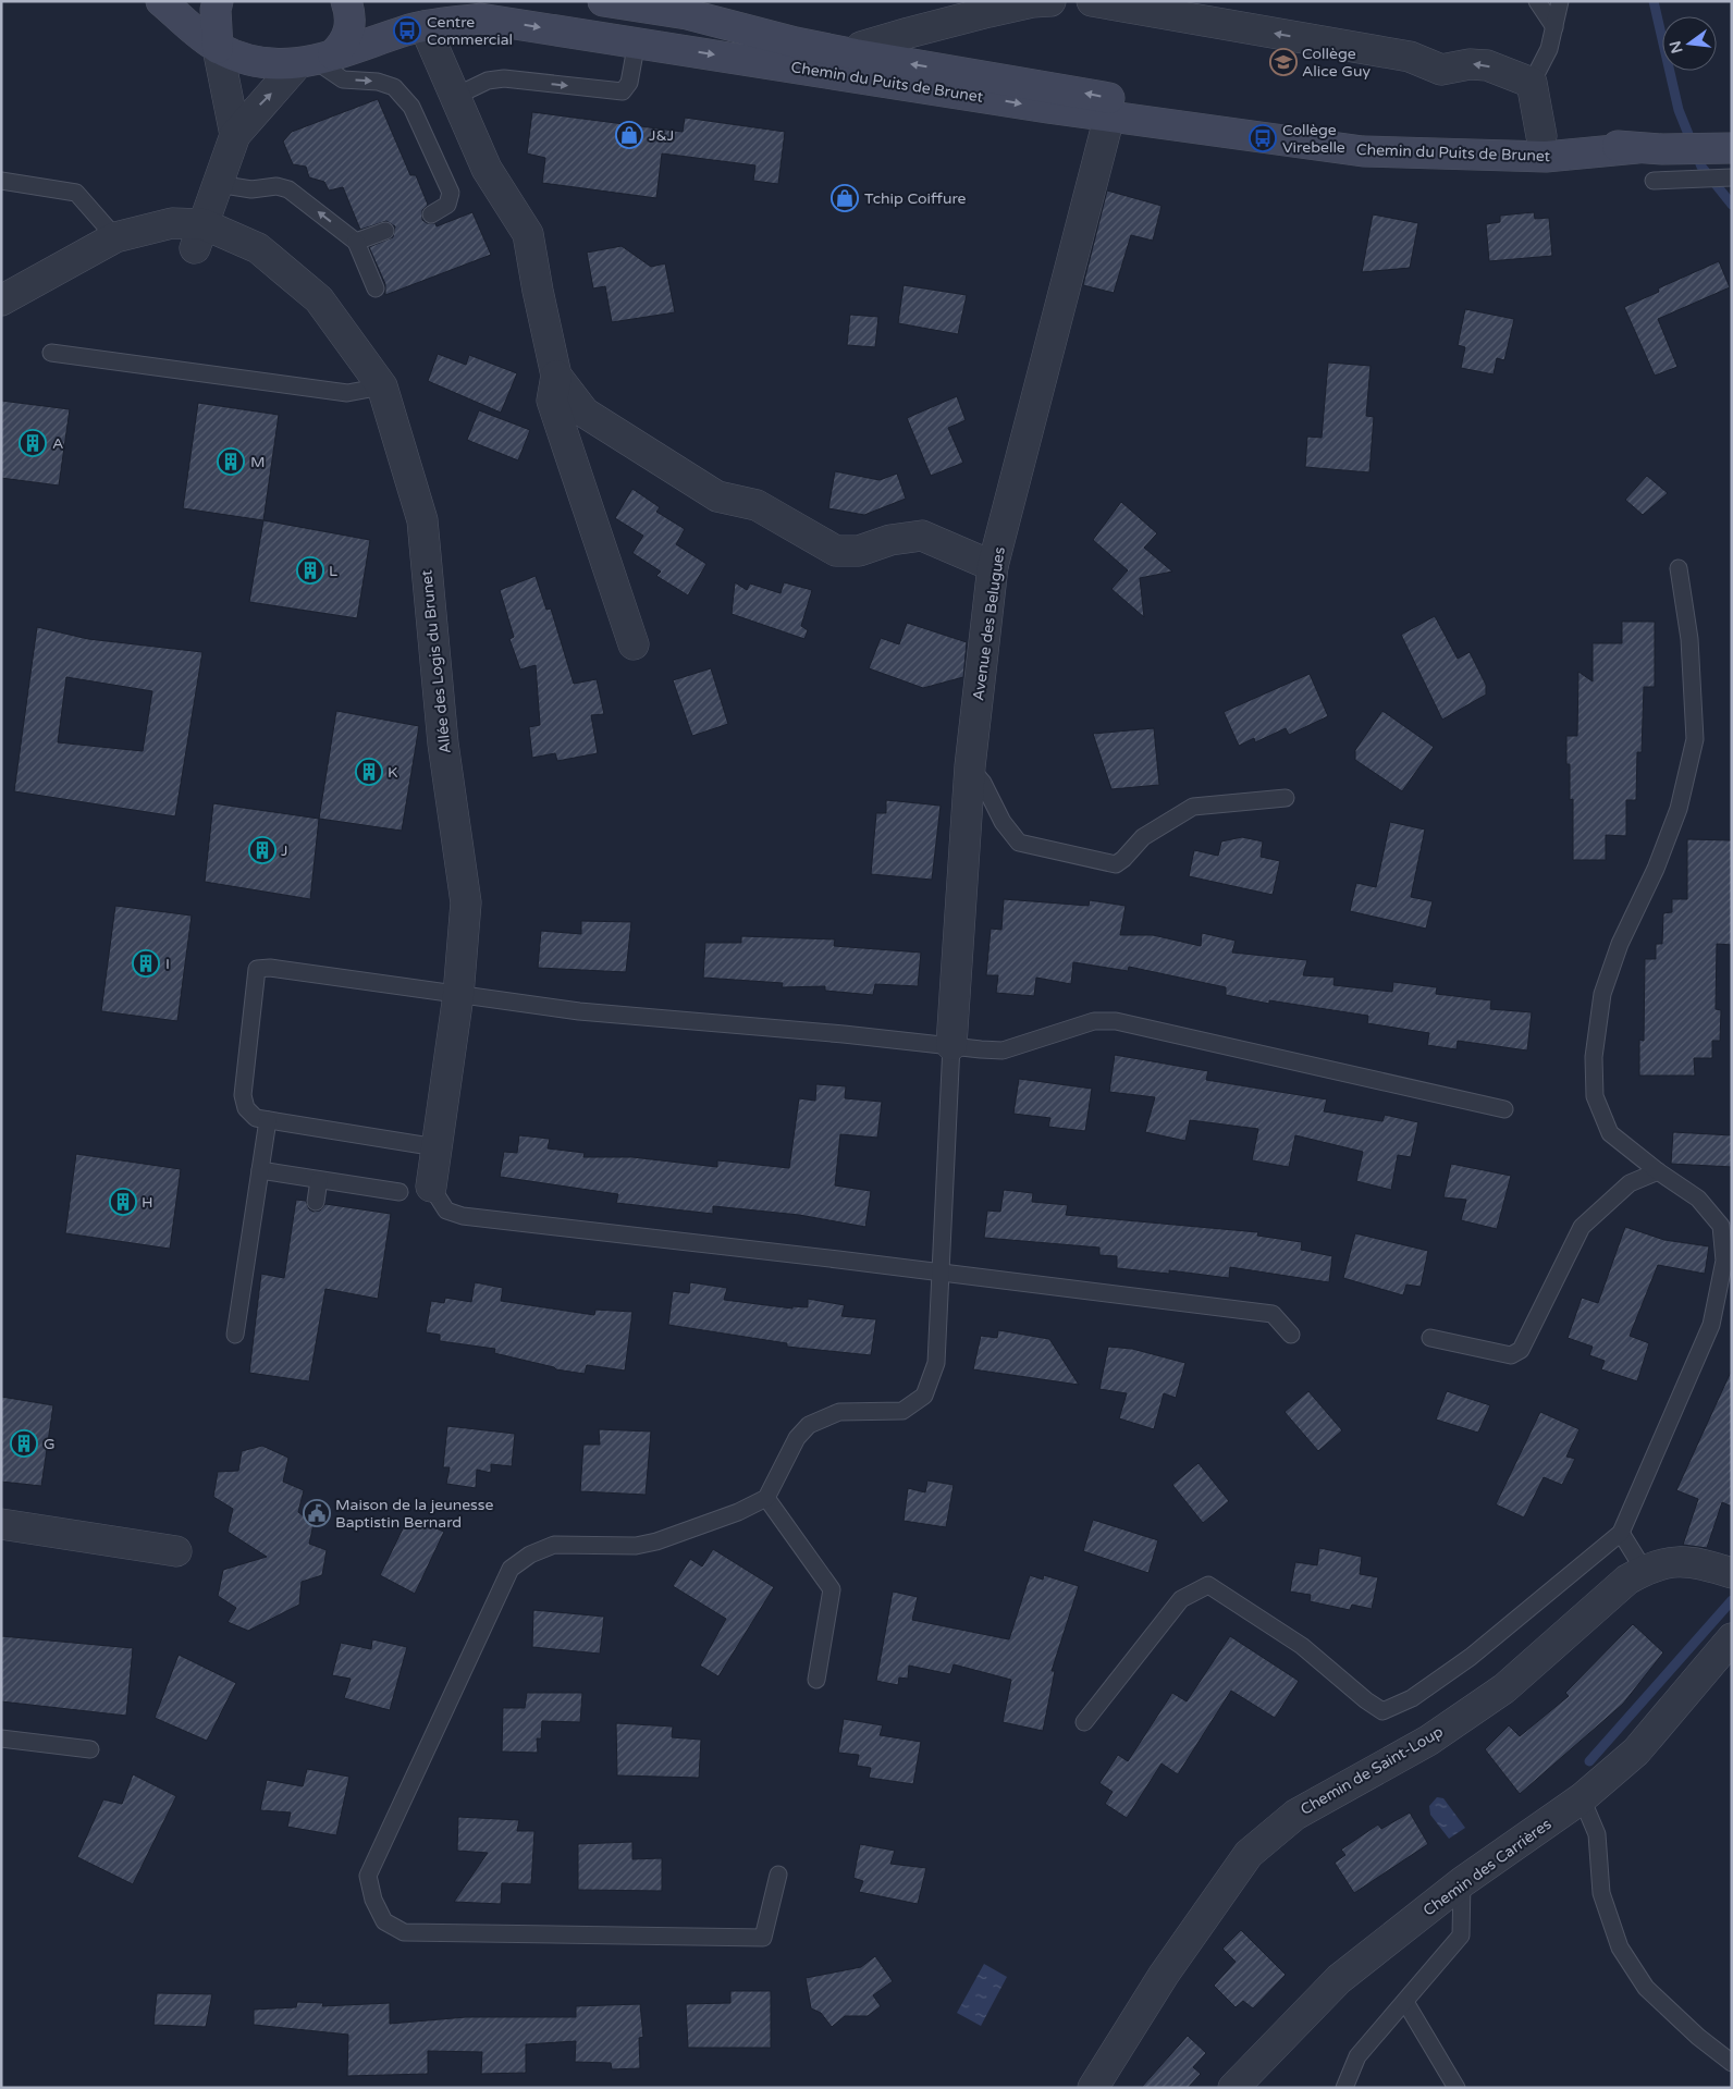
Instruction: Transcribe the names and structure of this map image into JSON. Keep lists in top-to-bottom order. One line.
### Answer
{"streets":{"street":["Chemin du Puits de Brunet","Avenue des Belugues","Allée des Logis du Brunet","Chemin de Saint-Loup","Chemin des Carrières"]},"crossings":[["Chemin du Puits de Brunet","Avenue des Belugues"]],"places":{"bus stop":["Centre Commercial","Collège Virebelle"],"school or university":["Collège Alice Guy"],"shop":["J&J","Tchip Coiffure"],"building":["A","M","L","K","J","I","H","G"],"public building":["Maison de la jeunesse Baptistin Bernard"]},"north":"left"}
